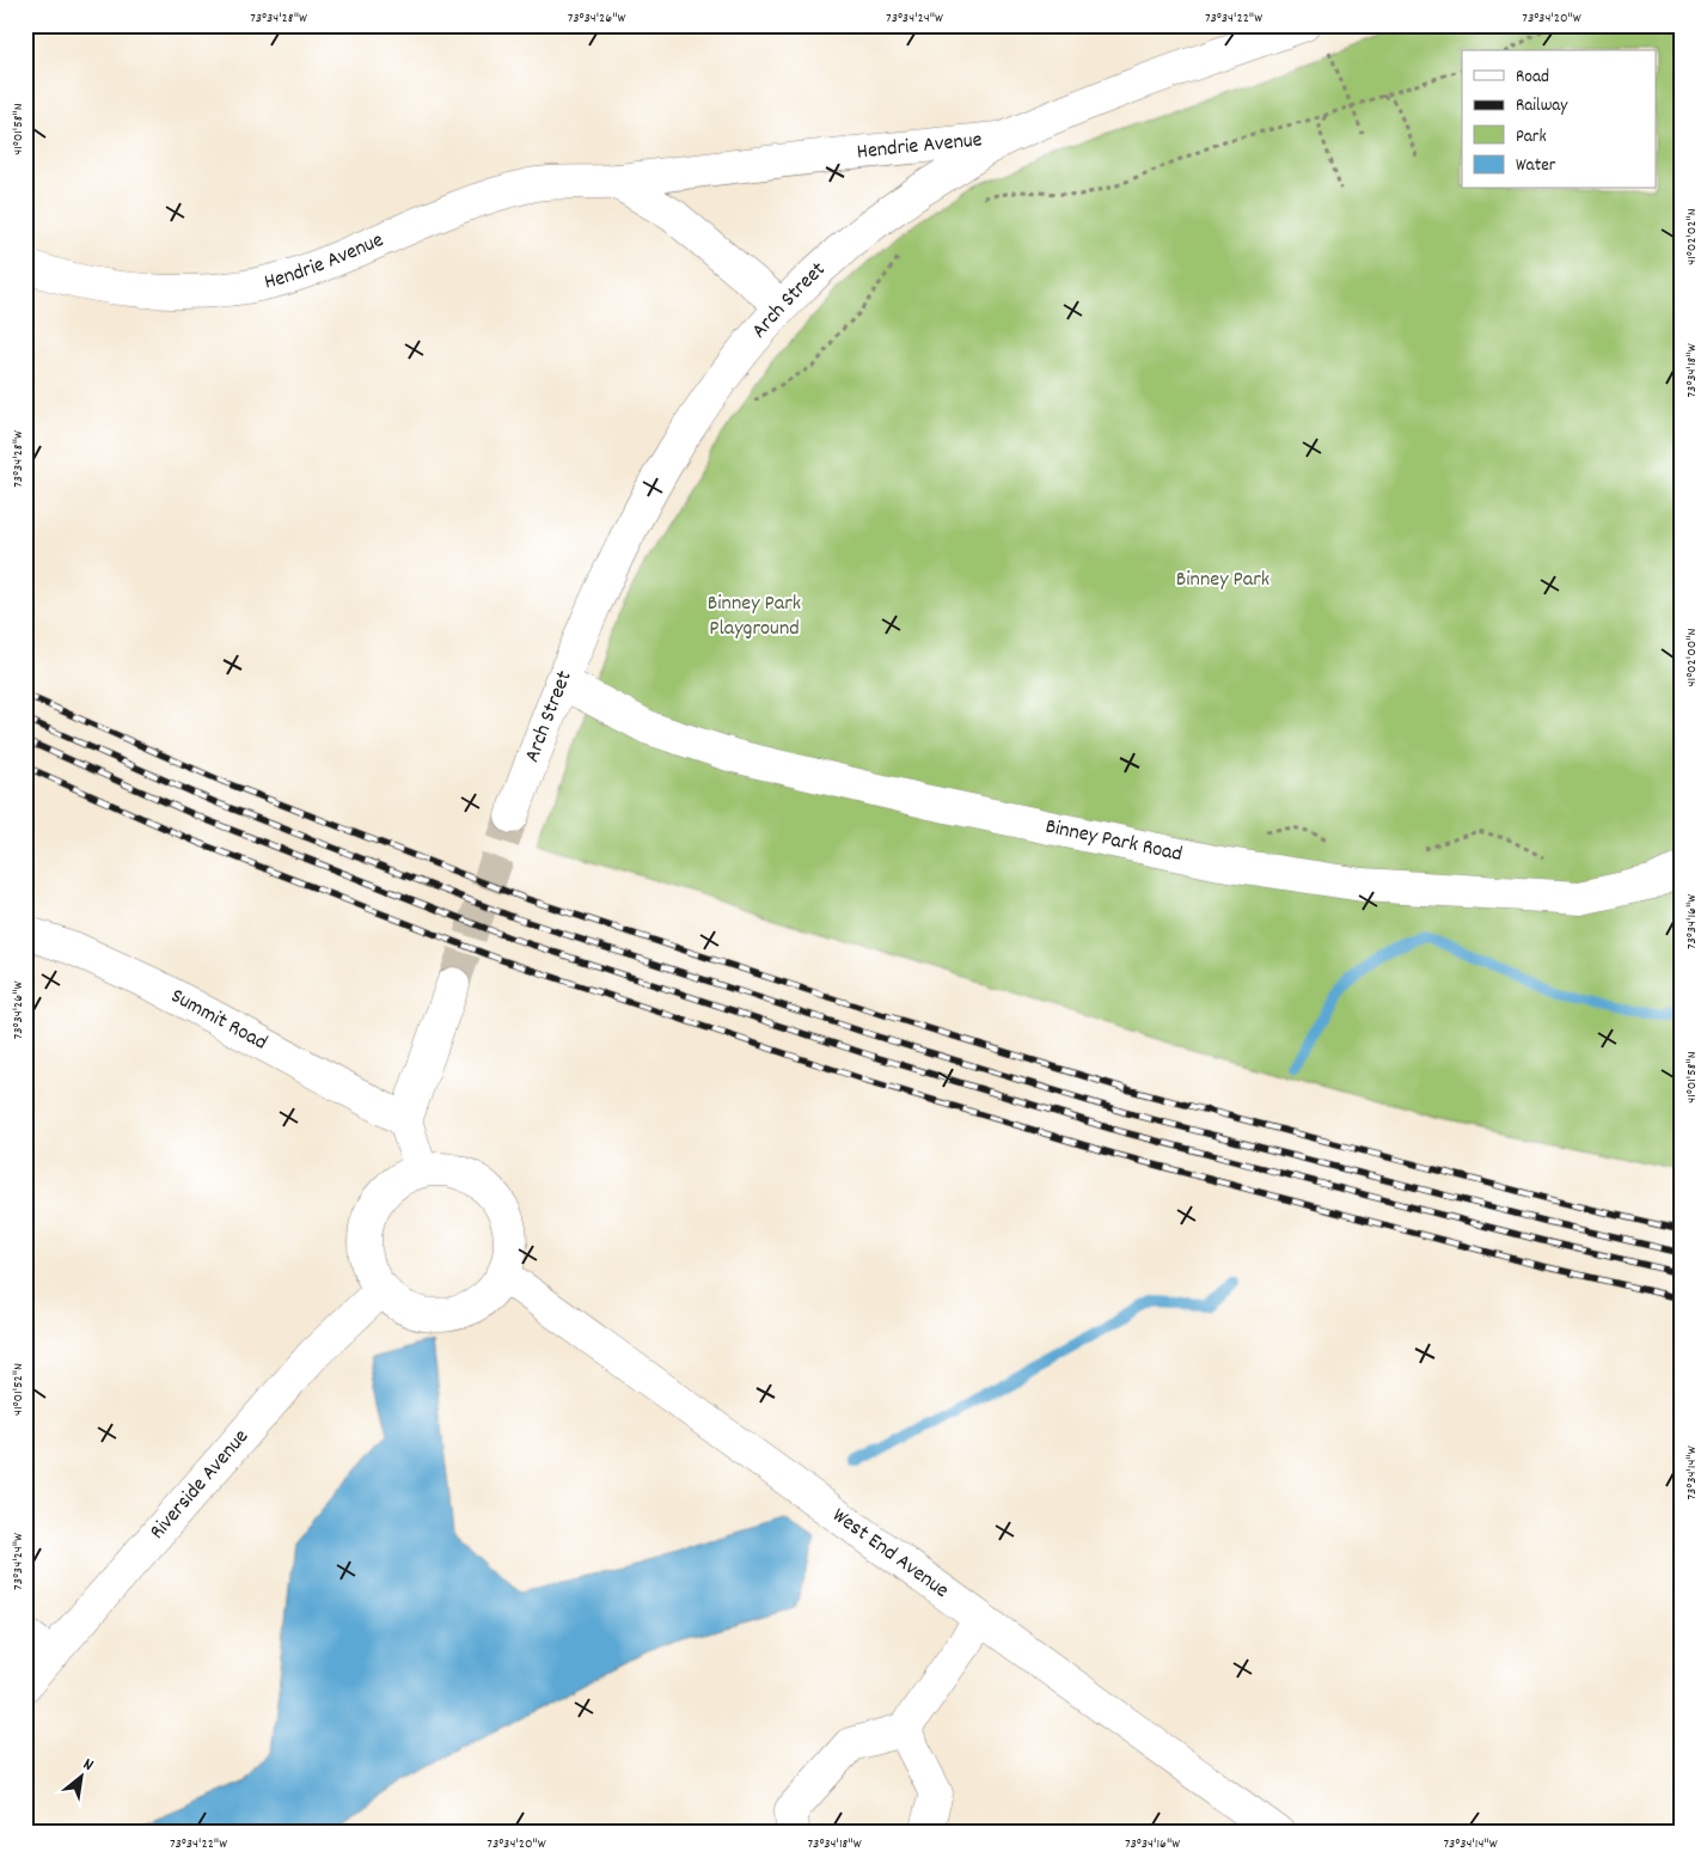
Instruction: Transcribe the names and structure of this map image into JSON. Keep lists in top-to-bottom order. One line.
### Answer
{"streets":{"street":["Hendrie Avenue","Arch Street","Binney Park Road","Summit Road","Riverside Avenue","West End Avenue"]},"crossings":[["Hendrie Avenue","Arch Street"],["Arch Street","Binney Park Road"],["Riverside Avenue","West End Avenue"]],"parks":["Binney Park","Binney Park Playground"],"legend":["Road","Railway","Park","Water"],"north":"top right","coordinates":["73°34'28\"W","73°34'26\"W","73°34'24\"W","73°34'22\"W","73°34'20\"W","41°01'58\"N","41°02'02\"N","73°34'18\"W","41°02'00\"N","73°34'16\"W","41°01'52\"N","73°34'14\"W"]}
